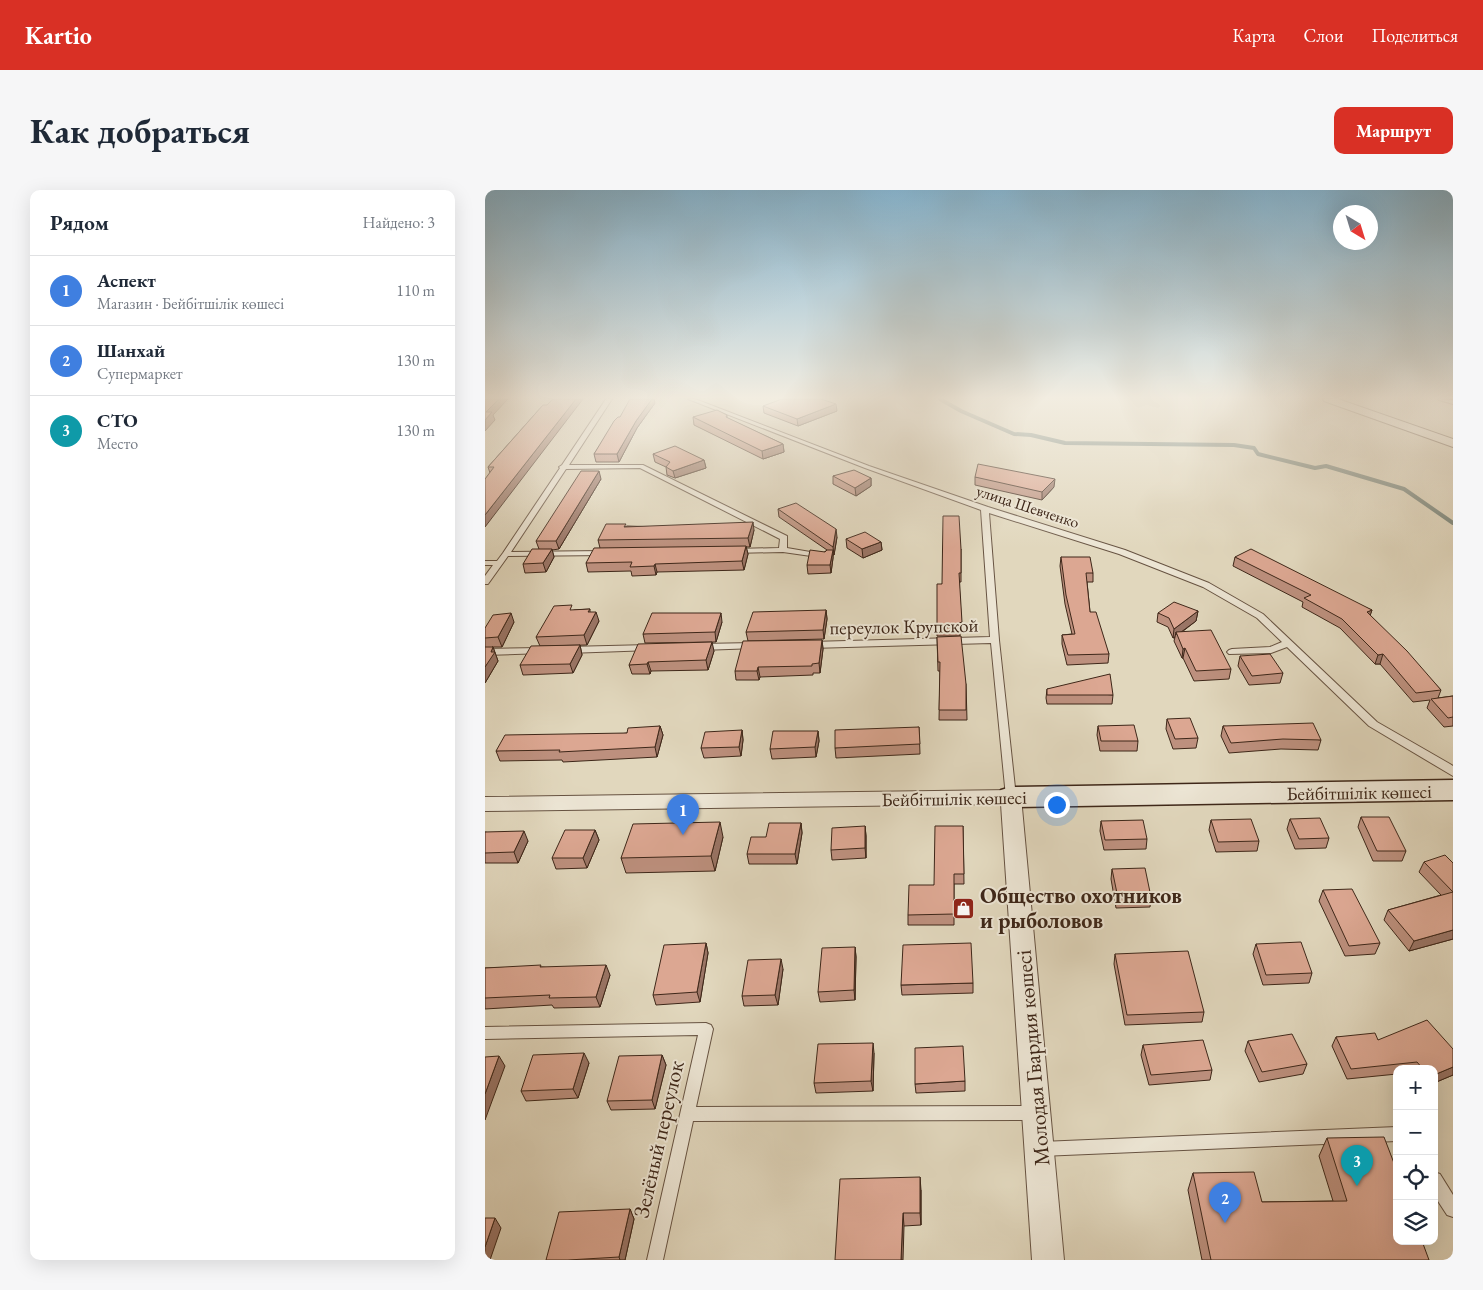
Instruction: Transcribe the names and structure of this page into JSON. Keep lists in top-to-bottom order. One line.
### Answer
{"streets":{"street":["Бейбітшілік көшесі","Молодая Гвардия көшесі"],"lane":["улица Шевченко","переулок Крупской","Зелёный переулок"]},"crossings":[["Бейбітшілік көшесі","Молодая Гвардия көшесі"]],"places":{"shop":["Общество охотников и рыболовов"]},"north":"bottom right","page":{"header":"Kartio","nav":["Карта","Слои","Поделиться"],"buttons":"Маршрут","title":"Как добраться","heading":["Рядом","Найдено: 3"],"list":[{"mark":"1","name":"Аспект","note":"Магазин · Бейбітшілік көшесі","value":"110 m"},{"mark":"2","name":"Шанхай","note":"Супермаркет","value":"130 m"},{"mark":"3","name":"СТО","note":"Место","value":"130 m"}],"pins":["1","3","2"],"map_buttons":["+","−"]}}
